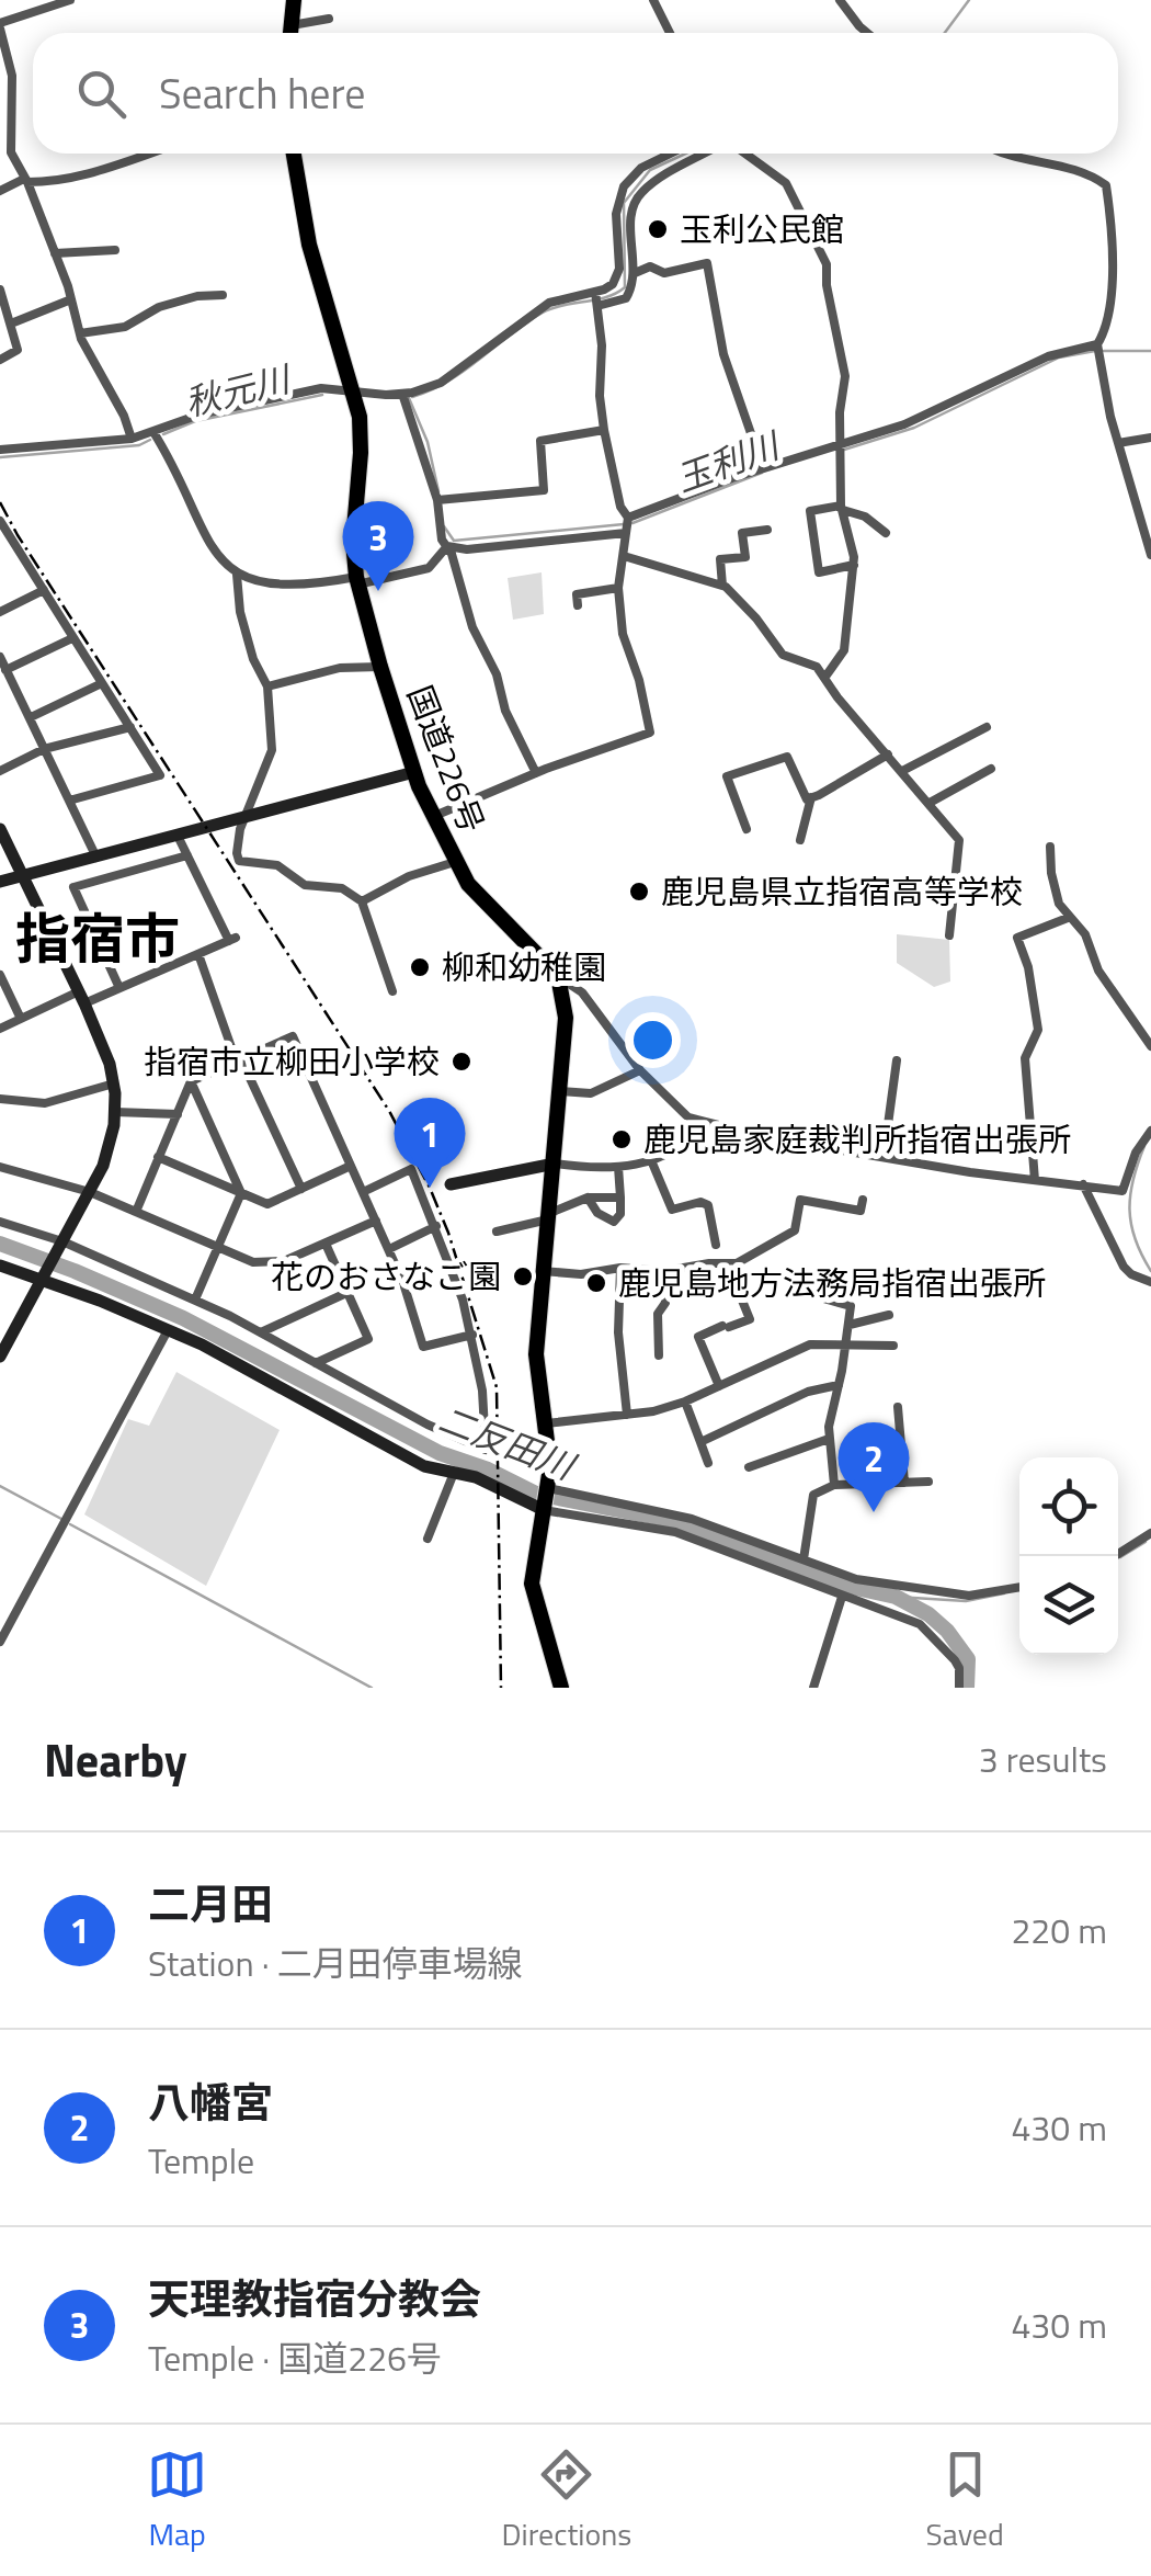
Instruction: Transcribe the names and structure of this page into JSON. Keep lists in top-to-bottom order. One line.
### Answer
{"streets":{"highway":["国道226号"]},"districts":["指宿市"],"water":["秋元川","玉利川","二反田川"],"places":["玉利公民館","鹿児島県立指宿高等学校","柳和幼稚園","指宿市立柳田小学校","鹿児島家庭裁判所指宿出張所","花のおさなご園","鹿児島地方法務局指宿出張所"],"page":{"search":"Search here","pins":["3","1","2"],"heading":["Nearby","3 results"],"list":[{"mark":"1","name":"二月田","note":"Station · 二月田停車場線","value":"220 m"},{"mark":"2","name":"八幡宮","note":"Temple","value":"430 m"},{"mark":"3","name":"天理教指宿分教会","note":"Temple · 国道226号","value":"430 m"}],"nav":["Map","Directions","Saved"]}}
